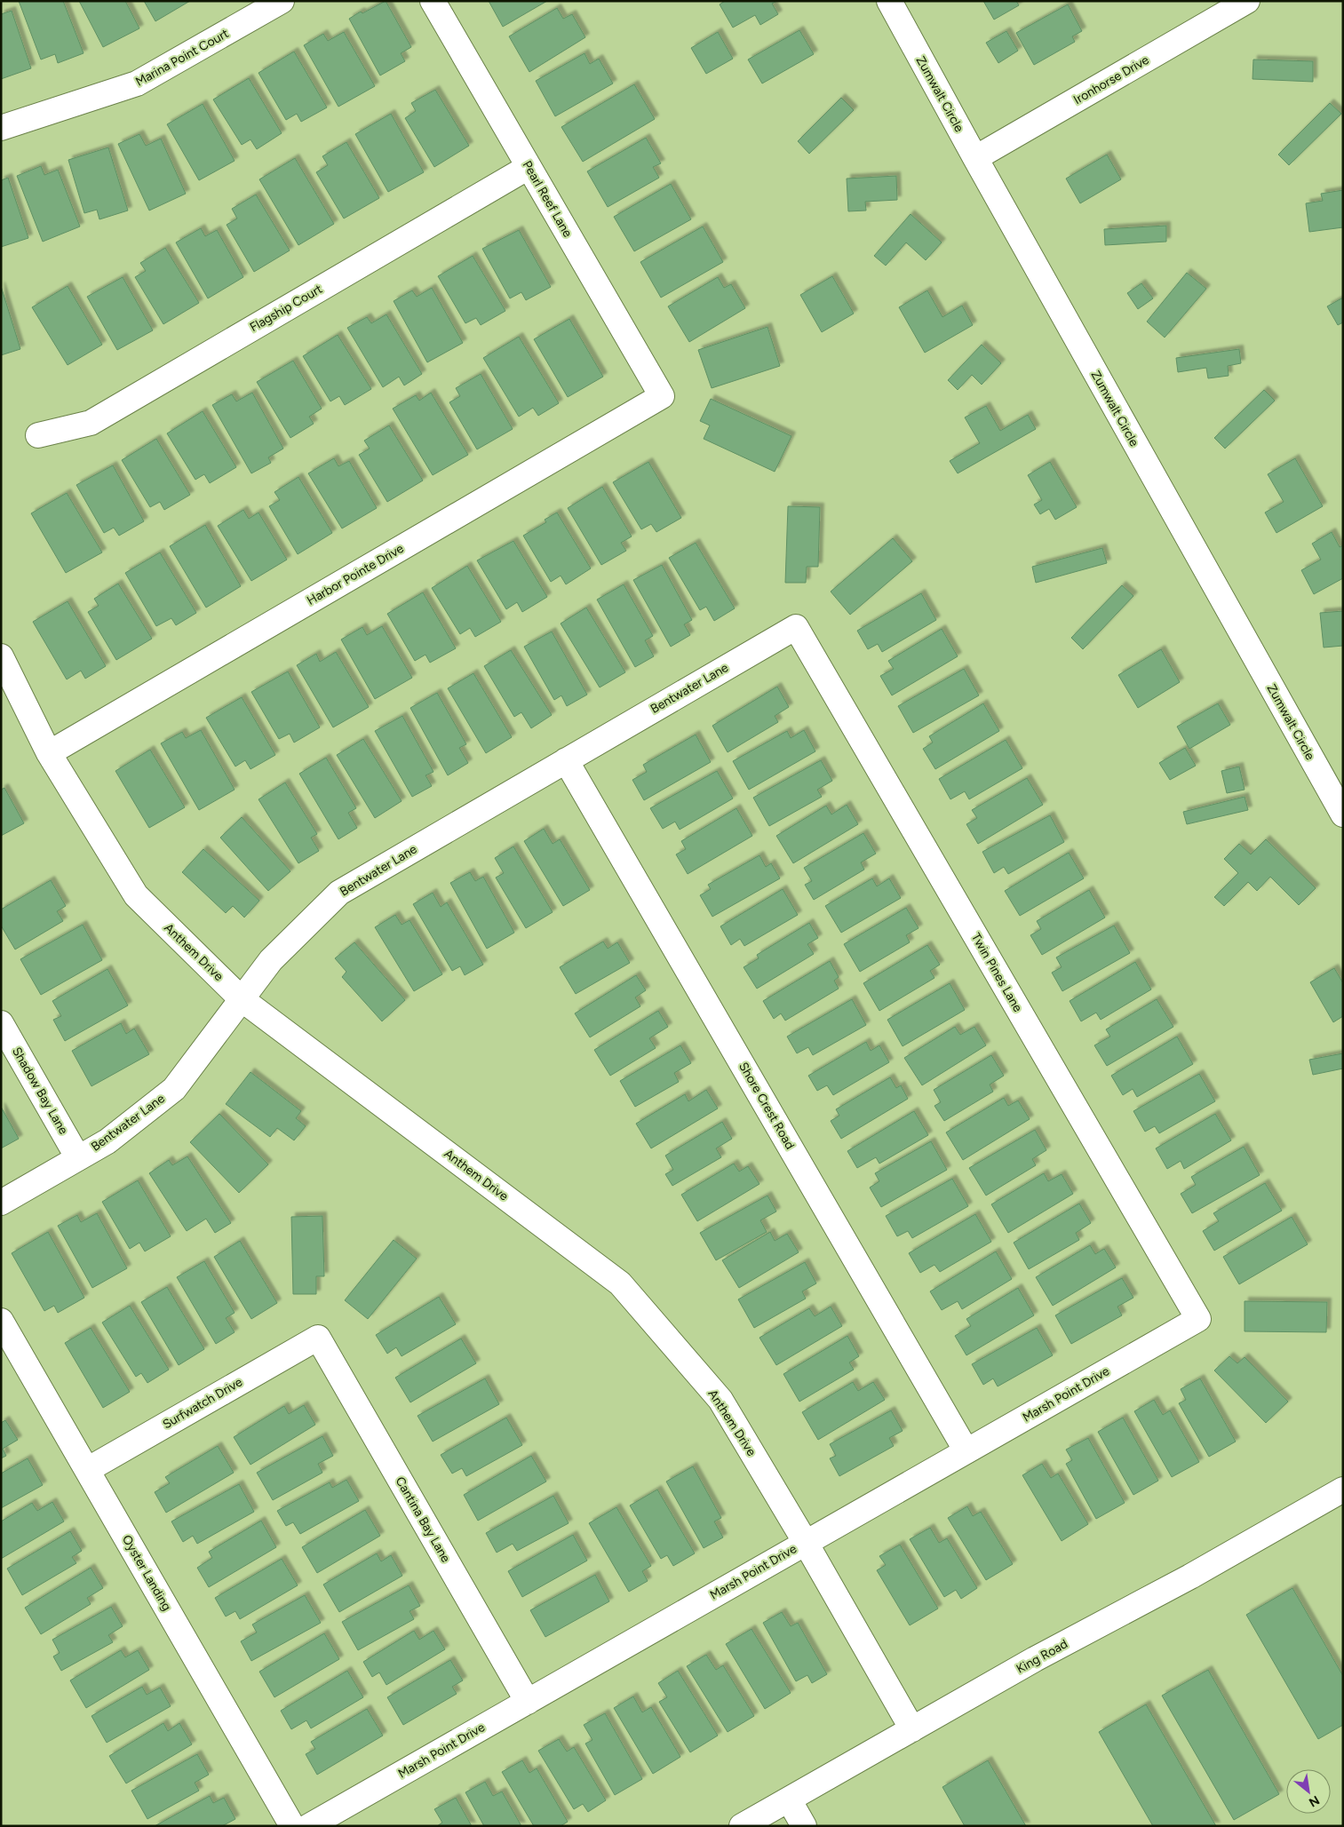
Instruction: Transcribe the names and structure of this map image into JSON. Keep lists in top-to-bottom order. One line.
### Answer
{"streets":{"street":["Marina Point Court","Ironhorse Drive","Zumwalt Circle","Pearl Reef Lane","Flagship Court","Harbor Pointe Drive","Bentwater Lane","Anthem Drive","Twin Pines Lane","Shadow Bay Lane","Shore Crest Road","Marsh Point Drive","Surfwatch Drive","Cantina Bay Lane","Oyster Landing","King Road"]},"crossings":[["Ironhorse Drive","Zumwalt Circle"],["Pearl Reef Lane","Flagship Court"],["Pearl Reef Lane","Harbor Pointe Drive"],["Harbor Pointe Drive","Anthem Drive"],["Bentwater Lane","Anthem Drive"],["Bentwater Lane","Twin Pines Lane"],["Bentwater Lane","Shadow Bay Lane"],["Bentwater Lane","Shore Crest Road"],["Anthem Drive","Marsh Point Drive"],["Anthem Drive","King Road"],["Twin Pines Lane","Marsh Point Drive"],["Shore Crest Road","Marsh Point Drive"],["Marsh Point Drive","Cantina Bay Lane"],["Surfwatch Drive","Cantina Bay Lane"],["Surfwatch Drive","Oyster Landing"]],"north":"bottom right"}
